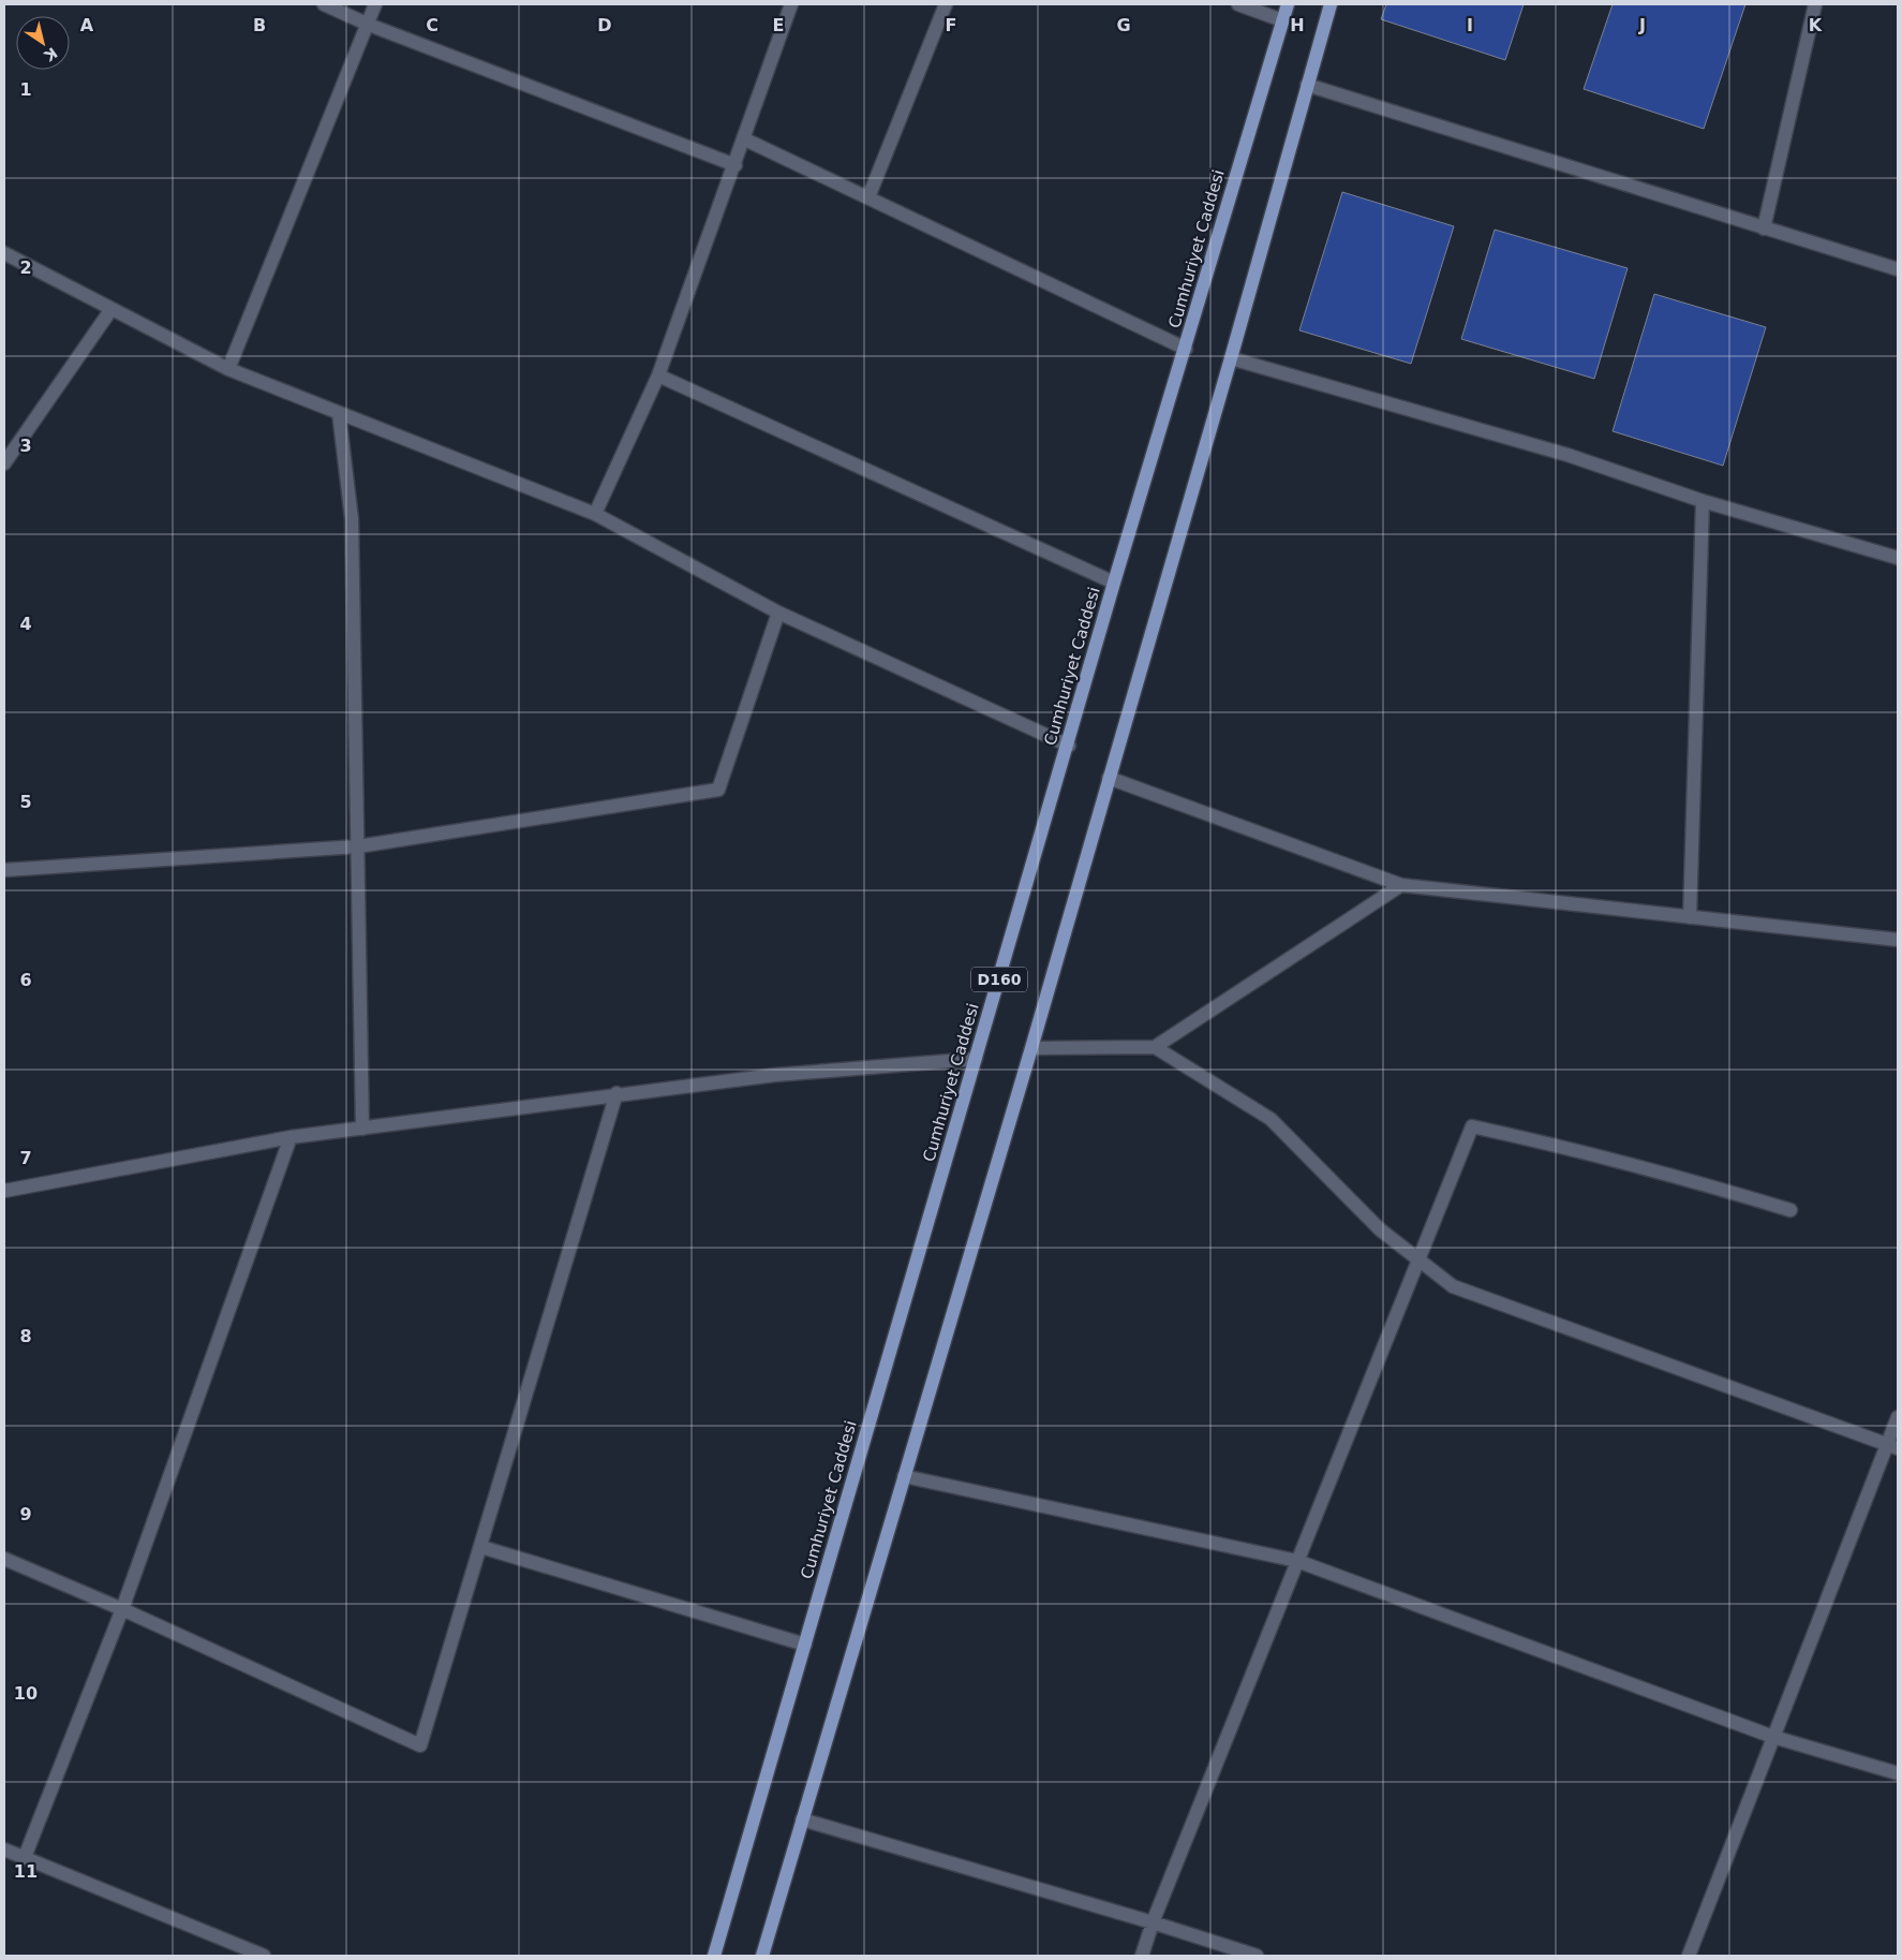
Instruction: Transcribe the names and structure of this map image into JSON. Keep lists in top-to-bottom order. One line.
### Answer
{"streets":{"main road":["Cumhuriyet Caddesi","D160"]},"north":"bottom right","grid":{"columns":["A","B","C","D","E","F","G","H","I","J","K"],"rows":["1","2","3","4","5","6","7","8","9","10","11"]}}
